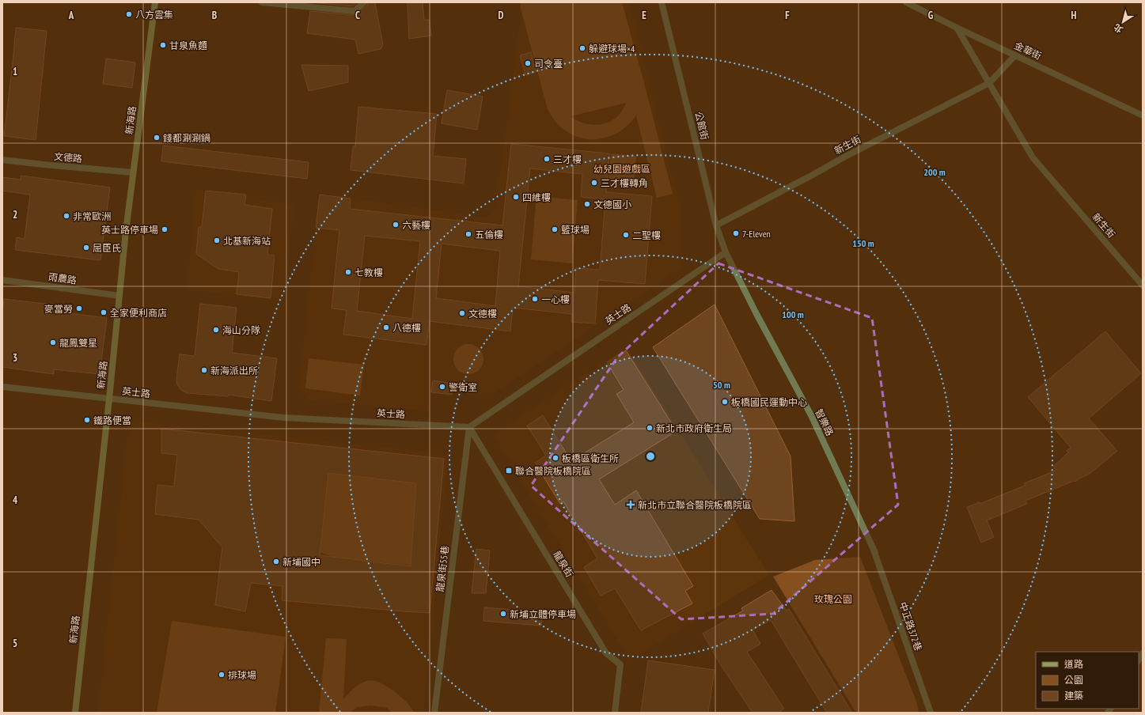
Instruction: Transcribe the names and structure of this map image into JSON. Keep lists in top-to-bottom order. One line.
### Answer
{"streets":{"street":["金華街","新海路","公館街","新生街","文德路","雨農路","英士路","智樂路","龍泉街","龍泉街55巷","中正路372巷"]},"crossings":[["金華街","新生街"],["新海路","文德路"],["新海路","雨農路"],["新海路","英士路"],["公館街","新生街"],["公館街","英士路"],["公館街","智樂路"],["英士路","智樂路"],["英士路","龍泉街"],["英士路","龍泉街55巷"],["智樂路","中正路372巷"],["龍泉街","龍泉街55巷"]],"parks":["幼兒園遊戲區","玫瑰公園"],"places":{"other":["八方雲集","甘泉魚麵","躲避球場×4","司令臺","錢都涮涮鍋","三才樓","三才樓轉角","四維樓","文德國小","非常歐洲","六藝樓","英士路停車場","籃球場","7-Eleven","五倫樓","二聖樓","北基新海站","屈臣氏","七教樓","一心樓","麥當勞","全家便利商店","文德樓","八德樓","海山分隊","龍鳳雙星","新海派出所","警衛室","板橋國民運動中心","鐵路便當","新北市政府衛生局","板橋區衛生所","新埔國中","新埔立體停車場","排球場"],"transit":["聯合醫院板橋院區"],"health":["新北市立聯合醫院板橋院區"]},"legend":["道路","公園","建築"],"north":"bottom left","grid":{"columns":["A","B","C","D","E","F","G","H"],"rows":["1","2","3","4","5"]},"rings":["200 m","150 m","100 m","50 m"]}
